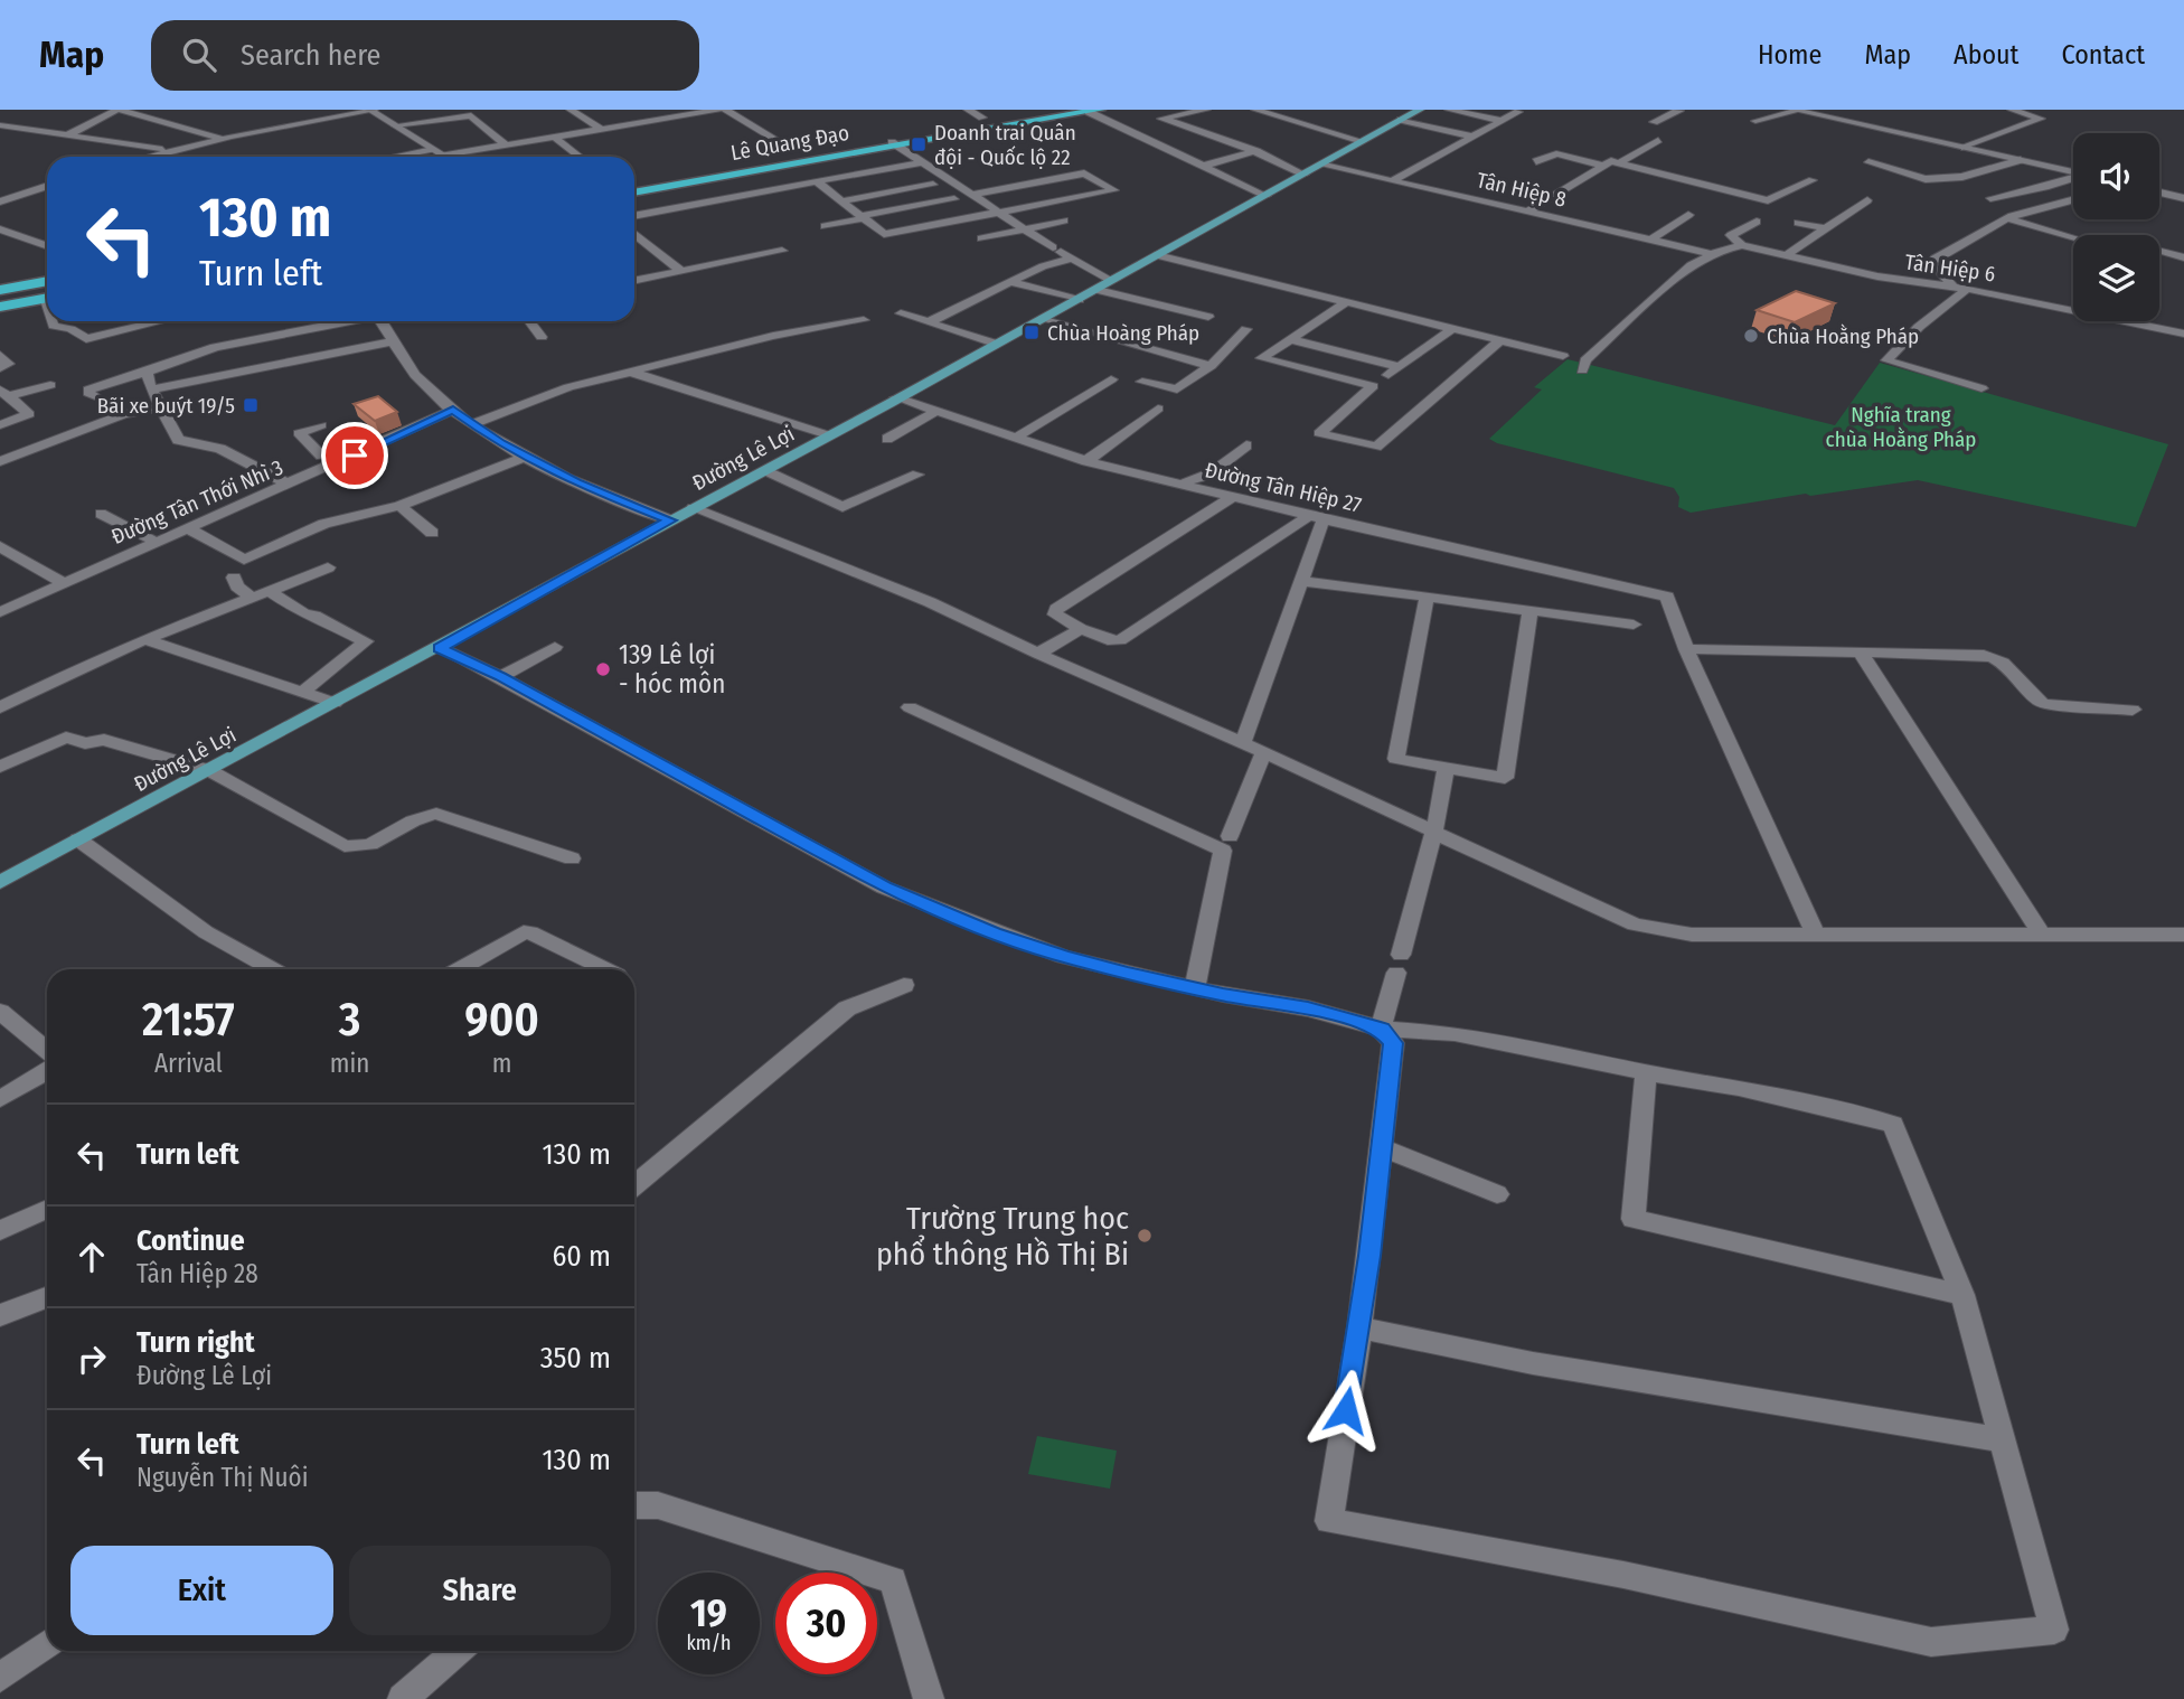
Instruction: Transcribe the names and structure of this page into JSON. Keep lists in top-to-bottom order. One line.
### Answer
{"streets":{"highway":["Lê Quang Đạo"],"main road":["Đường Lê Lợi"],"street":["Tân Hiệp 8","Tân Hiệp 6","Đường Tân Hiệp 27","Đường Tân Thới Nhì 3"]},"crossings":[["Tân Hiệp 8","Tân Hiệp 6"],["Tân Hiệp 8","Đường Lê Lợi"],["Đường Lê Lợi","Đường Tân Hiệp 27"]],"parks":["Nghĩa trang chùa Hoằng Pháp"],"places":{"transit":["Doanh trại Quân đội - Quốc lộ 22","Chùa Hoàng Pháp","Bãi xe buýt 19/5"],"other":["Chùa Hoằng Pháp","139 Lê lợi - hóc môn","Trường Trung học phổ thông Hồ Thị Bi"]},"page":{"header":"Map","search":"Search here","nav":["Home","Map","About","Contact"],"turn":["130 m","Turn left"],"eta":["21:57","Arrival","3","min","900","m"],"list":[{"name":"Turn left","value":"130 m"},{"name":"Continue","note":"Tân Hiệp 28","value":"60 m"},{"name":"Turn right","note":"Đường Lê Lợi","value":"350 m"},{"name":"Turn left","note":"Nguyễn Thị Nuôi","value":"130 m"}],"buttons":["Exit","Share"],"speed":"19 km/h","limit":"30"}}
